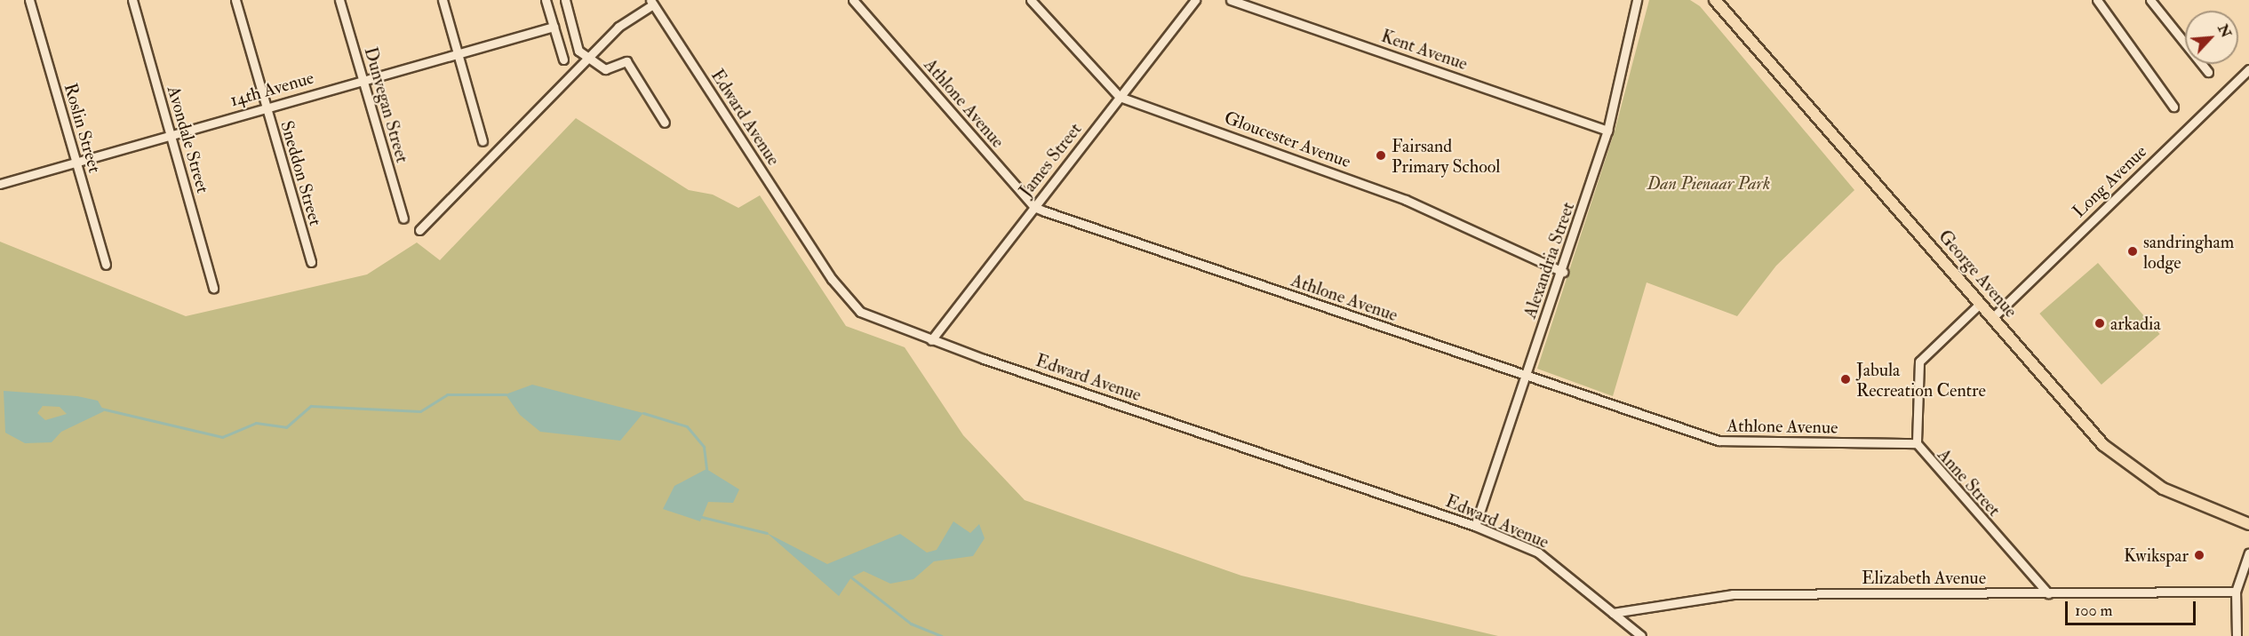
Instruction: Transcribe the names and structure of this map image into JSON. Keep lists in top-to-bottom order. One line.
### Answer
{"streets":{"main road":["George Avenue"],"street":["Kent Avenue","14th Avenue","Athlone Avenue","Dunvegan Street","Edward Avenue","Roslin Street","Avondale Street","Gloucester Avenue","James Street","Sneddon Street","Long Avenue","Alexandria Street","Anne Street","Elizabeth Avenue"]},"crossings":[["Kent Avenue","Alexandria Street"],["14th Avenue","Dunvegan Street"],["14th Avenue","Roslin Street"],["14th Avenue","Avondale Street"],["14th Avenue","Sneddon Street"],["Athlone Avenue","James Street"],["Athlone Avenue","Alexandria Street"],["Athlone Avenue","Anne Street"],["Edward Avenue","James Street"],["Edward Avenue","Alexandria Street"],["Edward Avenue","Elizabeth Avenue"],["Gloucester Avenue","James Street"],["Gloucester Avenue","Alexandria Street"],["Long Avenue","George Avenue"],["George Avenue","Anne Street"],["Anne Street","Elizabeth Avenue"]],"parks":["Dan Pienaar Park"],"places":["Fairsand Primary School","sandringham lodge","arkadia","Jabula Recreation Centre","Kwikspar"],"scale_bar":"100 m","north":"top right"}
